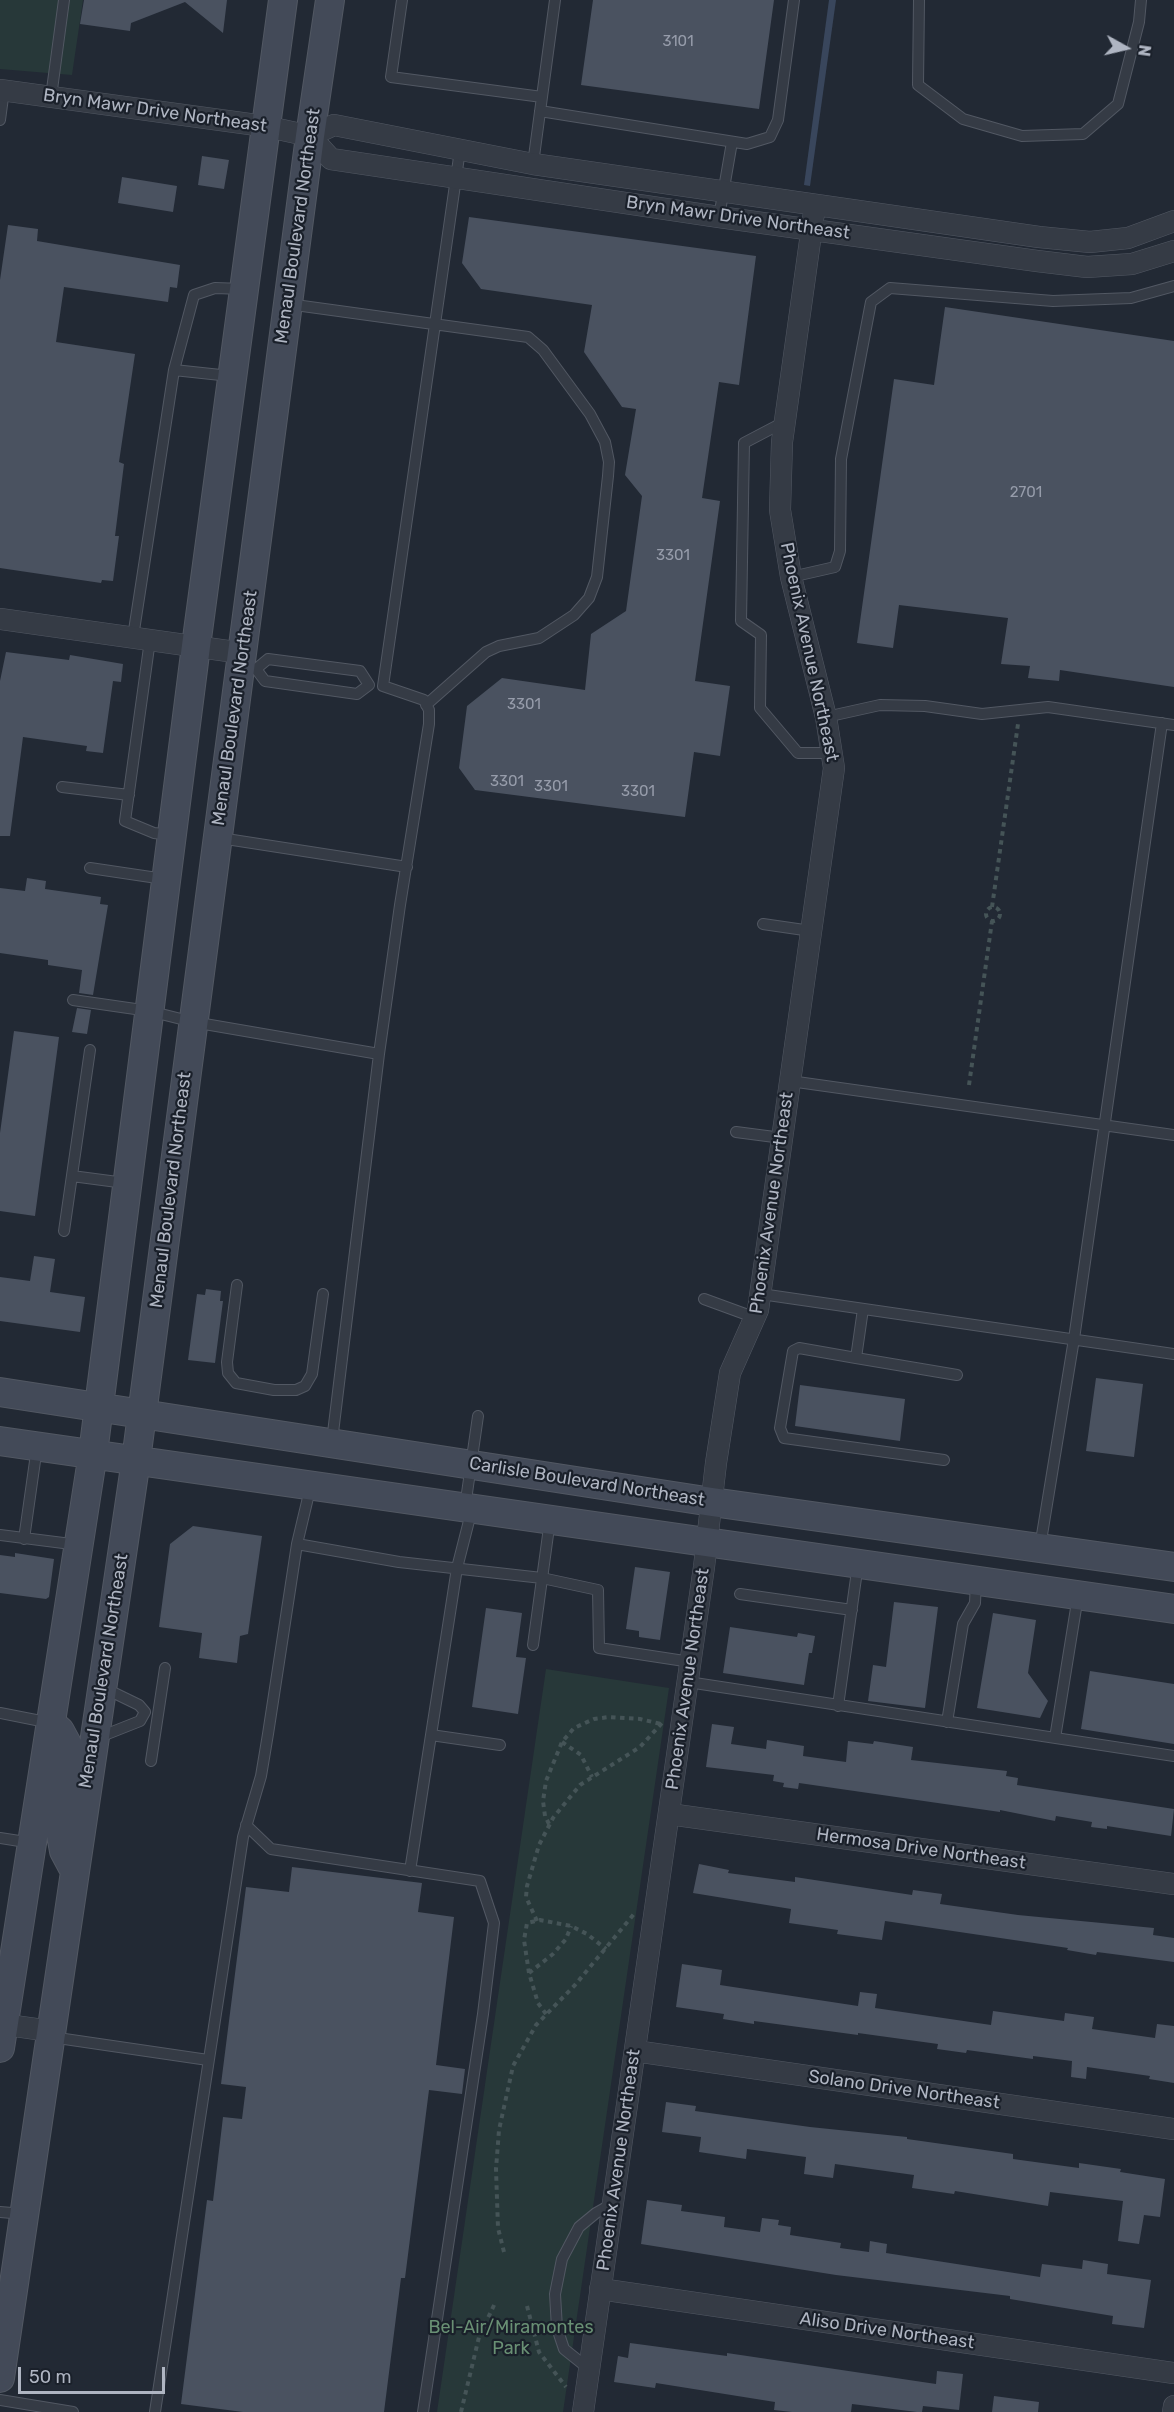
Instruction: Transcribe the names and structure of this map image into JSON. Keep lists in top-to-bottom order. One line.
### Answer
{"streets":{"main road":["Menaul Boulevard Northeast","Carlisle Boulevard Northeast"],"street":["Bryn Mawr Drive Northeast","Phoenix Avenue Northeast","Hermosa Drive Northeast","Solano Drive Northeast","Aliso Drive Northeast"]},"crossings":[["Bryn Mawr Drive Northeast","Menaul Boulevard Northeast"],["Bryn Mawr Drive Northeast","Phoenix Avenue Northeast"],["Menaul Boulevard Northeast","Carlisle Boulevard Northeast"],["Phoenix Avenue Northeast","Carlisle Boulevard Northeast"],["Phoenix Avenue Northeast","Hermosa Drive Northeast"],["Phoenix Avenue Northeast","Solano Drive Northeast"],["Phoenix Avenue Northeast","Aliso Drive Northeast"]],"parks":["Bel-Air/Miramontes Park"],"house_numbers":["3101","2701","3301","3301","3301","3301","3301"],"scale_bar":"50 m","north":"right"}
